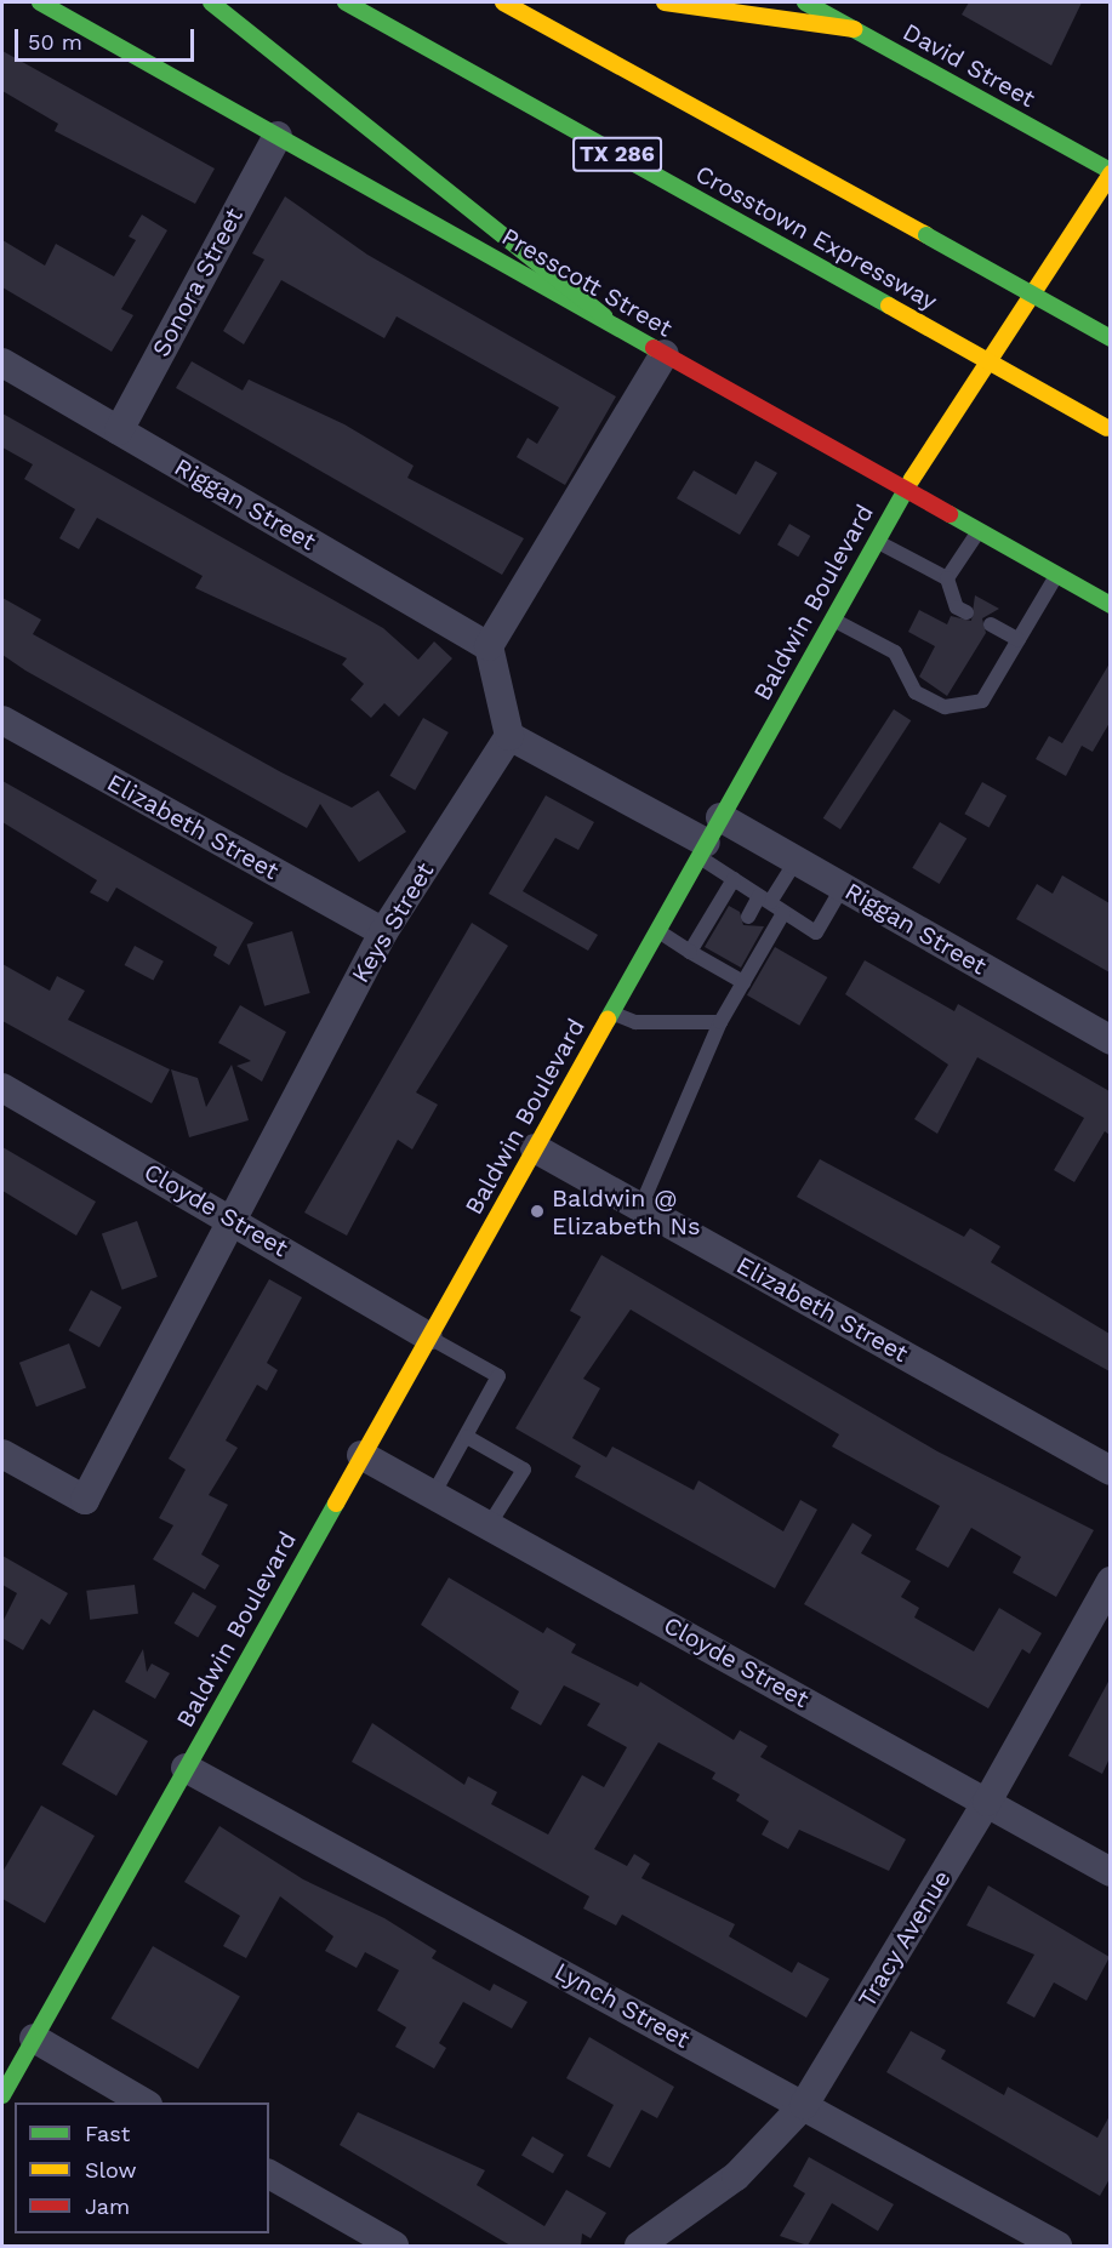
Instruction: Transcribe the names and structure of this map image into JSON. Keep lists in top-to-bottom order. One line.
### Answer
{"streets":{"main road":["David Street","TX 286","Crosstown Expressway","Presscott Street","Baldwin Boulevard"],"street":["Sonora Street","Riggan Street","Elizabeth Street","Keys Street","Cloyde Street","Tracy Avenue","Lynch Street"]},"crossings":[["David Street","Baldwin Boulevard"],["Sonora Street","Presscott Street"],["Sonora Street","Riggan Street"],["Presscott Street","Baldwin Boulevard"],["Riggan Street","Baldwin Boulevard"],["Riggan Street","Keys Street"],["Baldwin Boulevard","Elizabeth Street"],["Baldwin Boulevard","Cloyde Street"],["Baldwin Boulevard","Lynch Street"],["Elizabeth Street","Keys Street"],["Keys Street","Cloyde Street"],["Cloyde Street","Tracy Avenue"],["Tracy Avenue","Lynch Street"]],"places":["Baldwin @ Elizabeth Ns"],"legend":["Fast","Slow","Jam"],"scale_bar":"50 m"}
